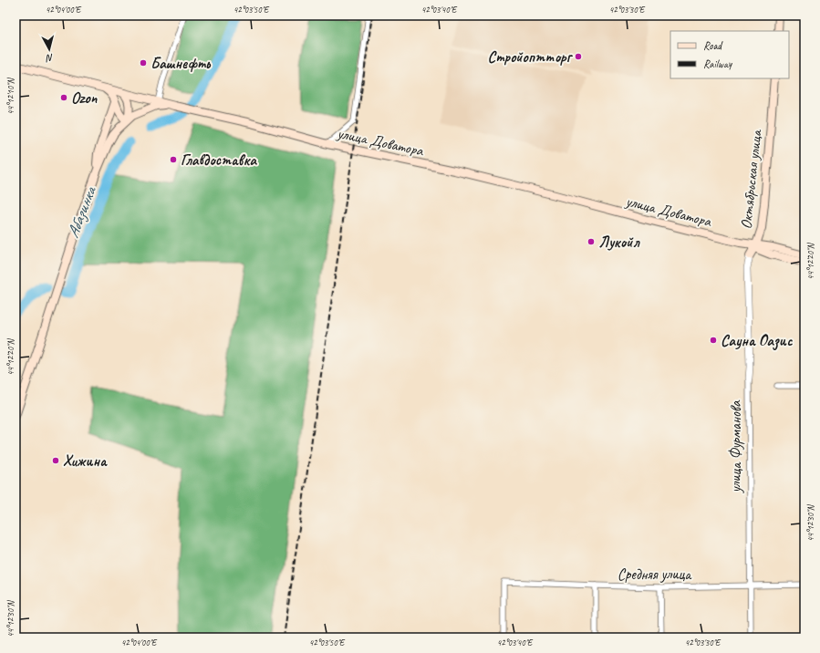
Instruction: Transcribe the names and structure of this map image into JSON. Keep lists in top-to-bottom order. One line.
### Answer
{"streets":{"main road":["улица Доватора","Октябрьская улица"],"street":["улица Фурманова","Средняя улица"]},"crossings":[["улица Доватора","Октябрьская улица"],["Октябрьская улица","улица Фурманова"],["улица Фурманова","Средняя улица"]],"water":["Абазинка"],"places":["Стройоптторг","Башнефть","Ozon","Главдоставка","Лукойл","Сауна Оазис","Хижина"],"legend":["Road","Railway"],"north":"bottom","coordinates":["42°04'00\"E","42°03'50\"E","42°03'40\"E","42°03'30\"E","44°12'10\"N","44°12'20\"N","44°12'30\"N"]}
